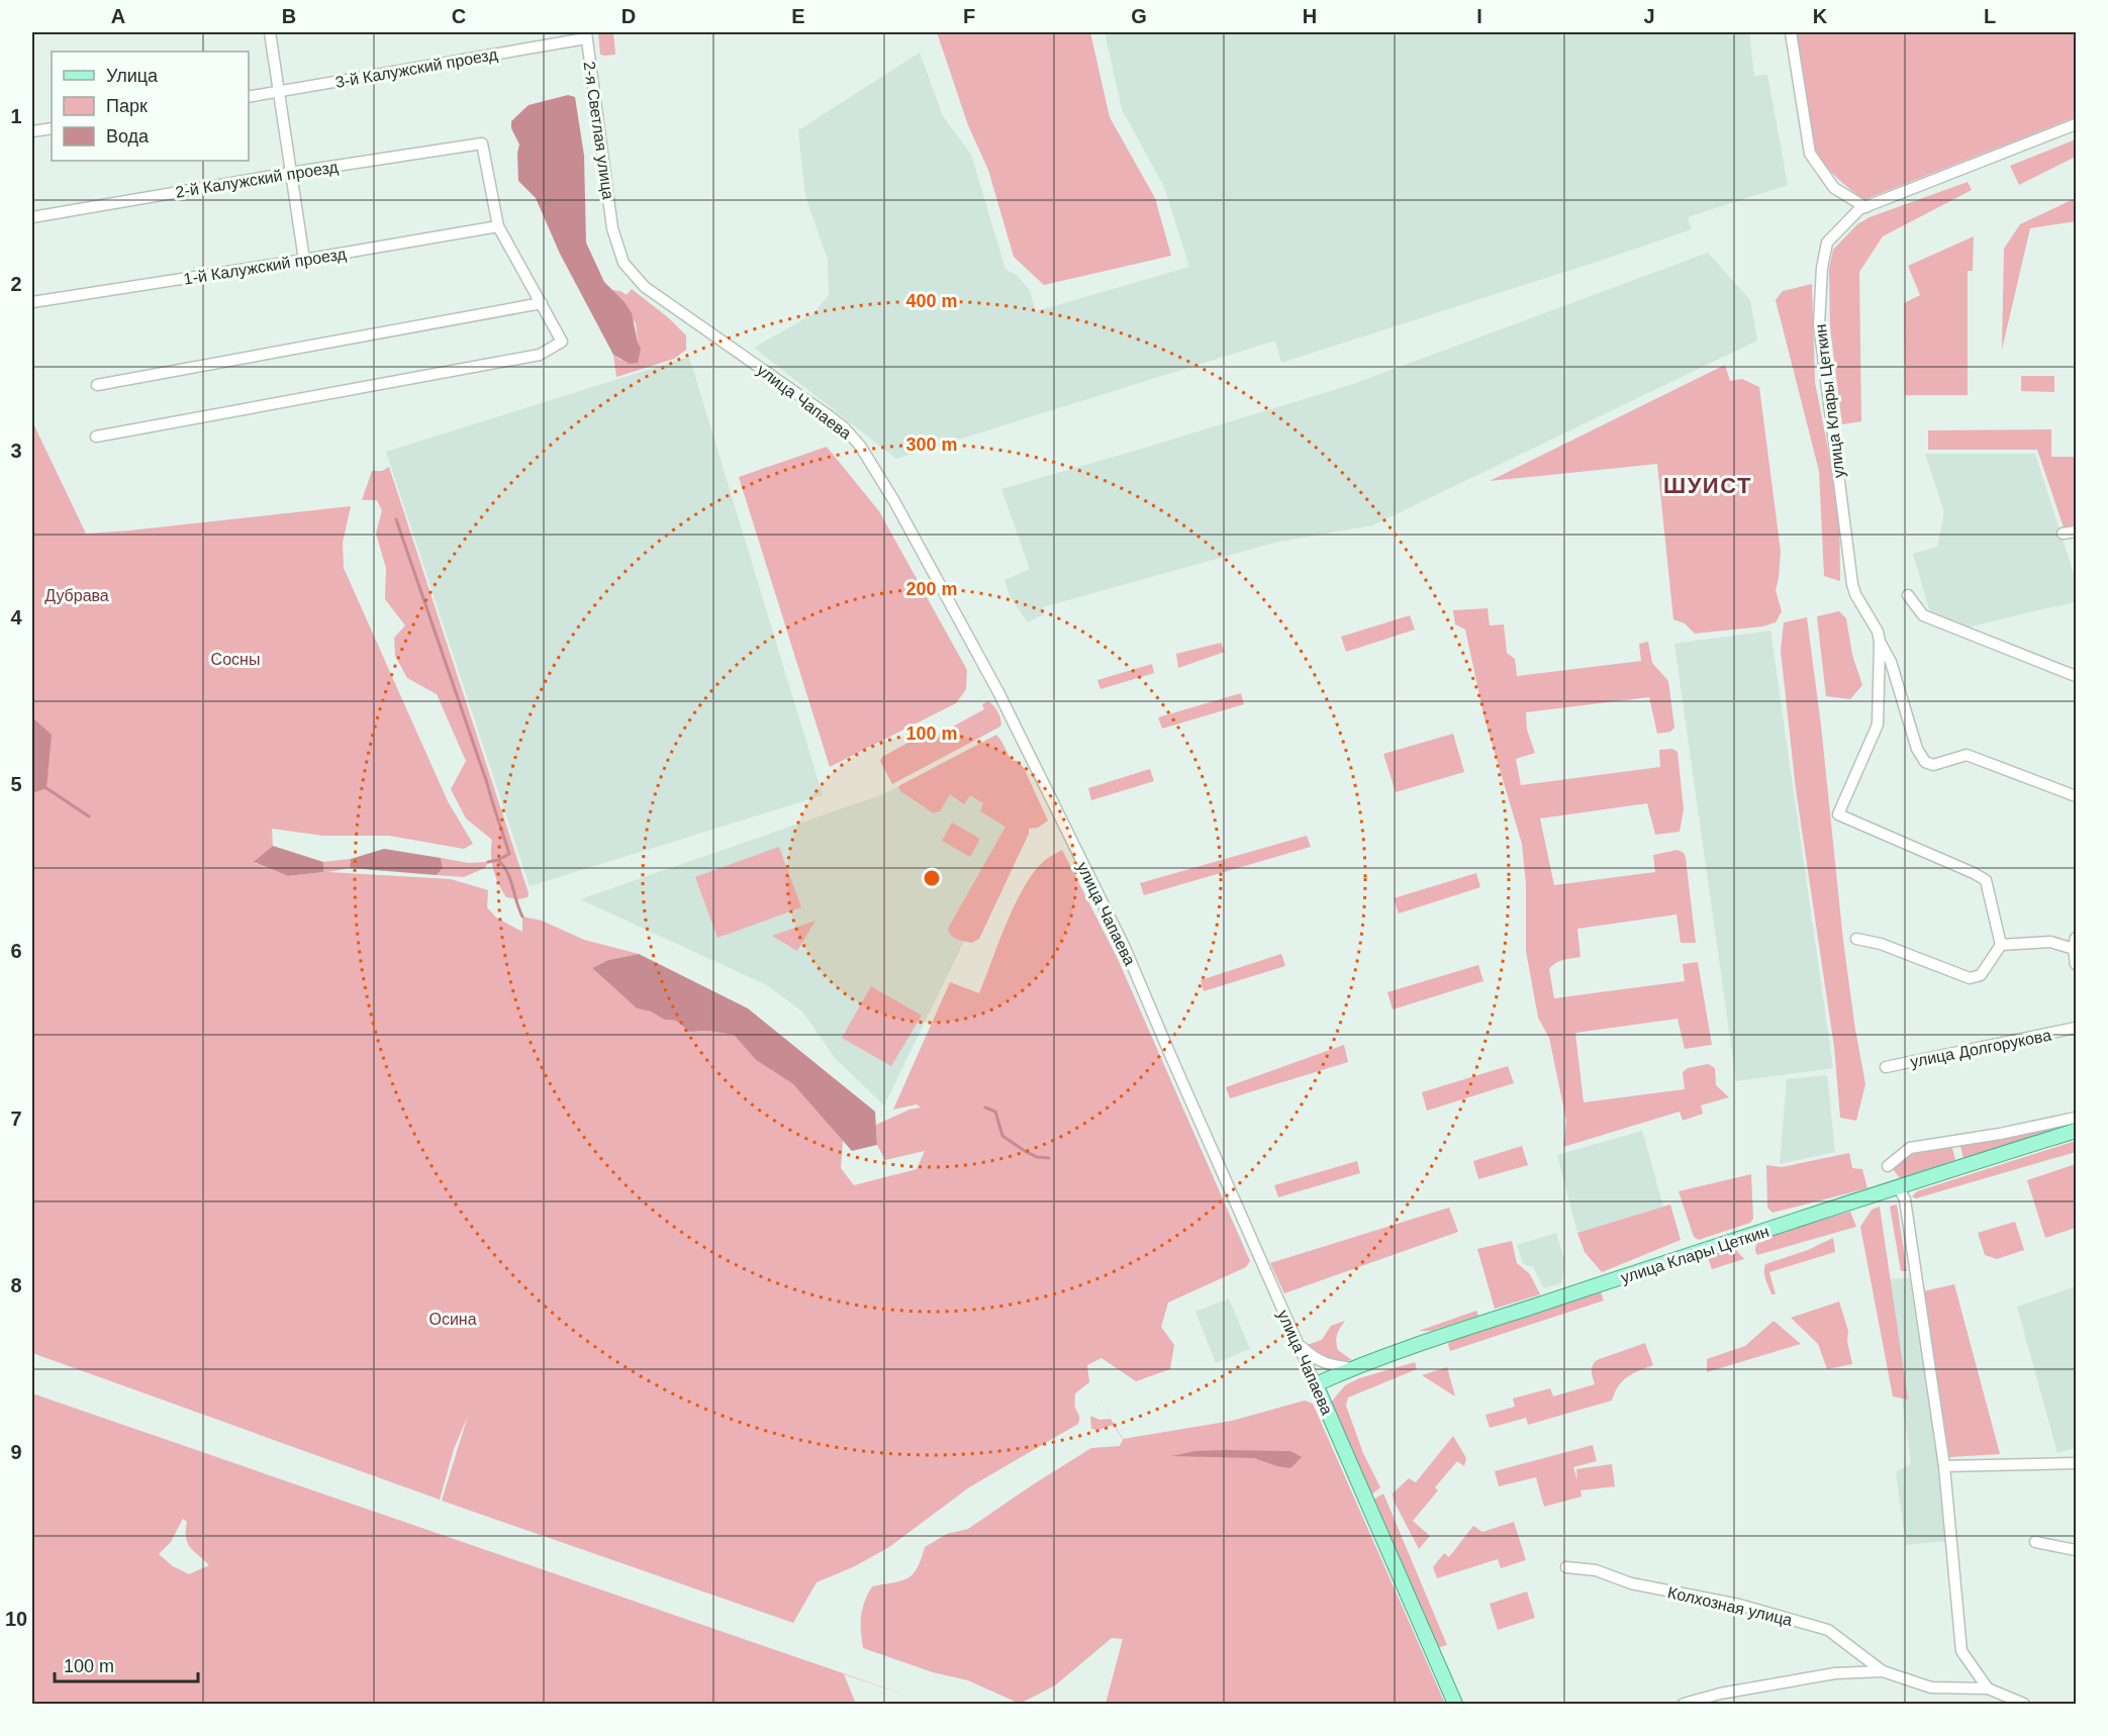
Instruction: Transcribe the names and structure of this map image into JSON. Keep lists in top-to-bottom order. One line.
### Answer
{"streets":{"main road":["улица Чапаева","улица Клары Цеткин"],"street":["3-й Калужский проезд","2-я Светлая улица","2-й Калужский проезд","1-й Калужский проезд","улица Долгорукова","Колхозная улица"]},"crossings":[["3-й Калужский проезд","2-я Светлая улица"],["2-я Светлая улица","улица Чапаева"],["2-й Калужский проезд","1-й Калужский проезд"],["улица Чапаева","улица Клары Цеткин"]],"districts":["ШУИСТ"],"parks":["Дубрава","Сосны","Осина"],"legend":["Улица","Парк","Вода"],"scale_bar":"100 m","grid":{"columns":["A","B","C","D","E","F","G","H","I","J","K","L"],"rows":["1","2","3","4","5","6","7","8","9","10"]},"rings":["400 m","300 m","200 m","100 m"]}
